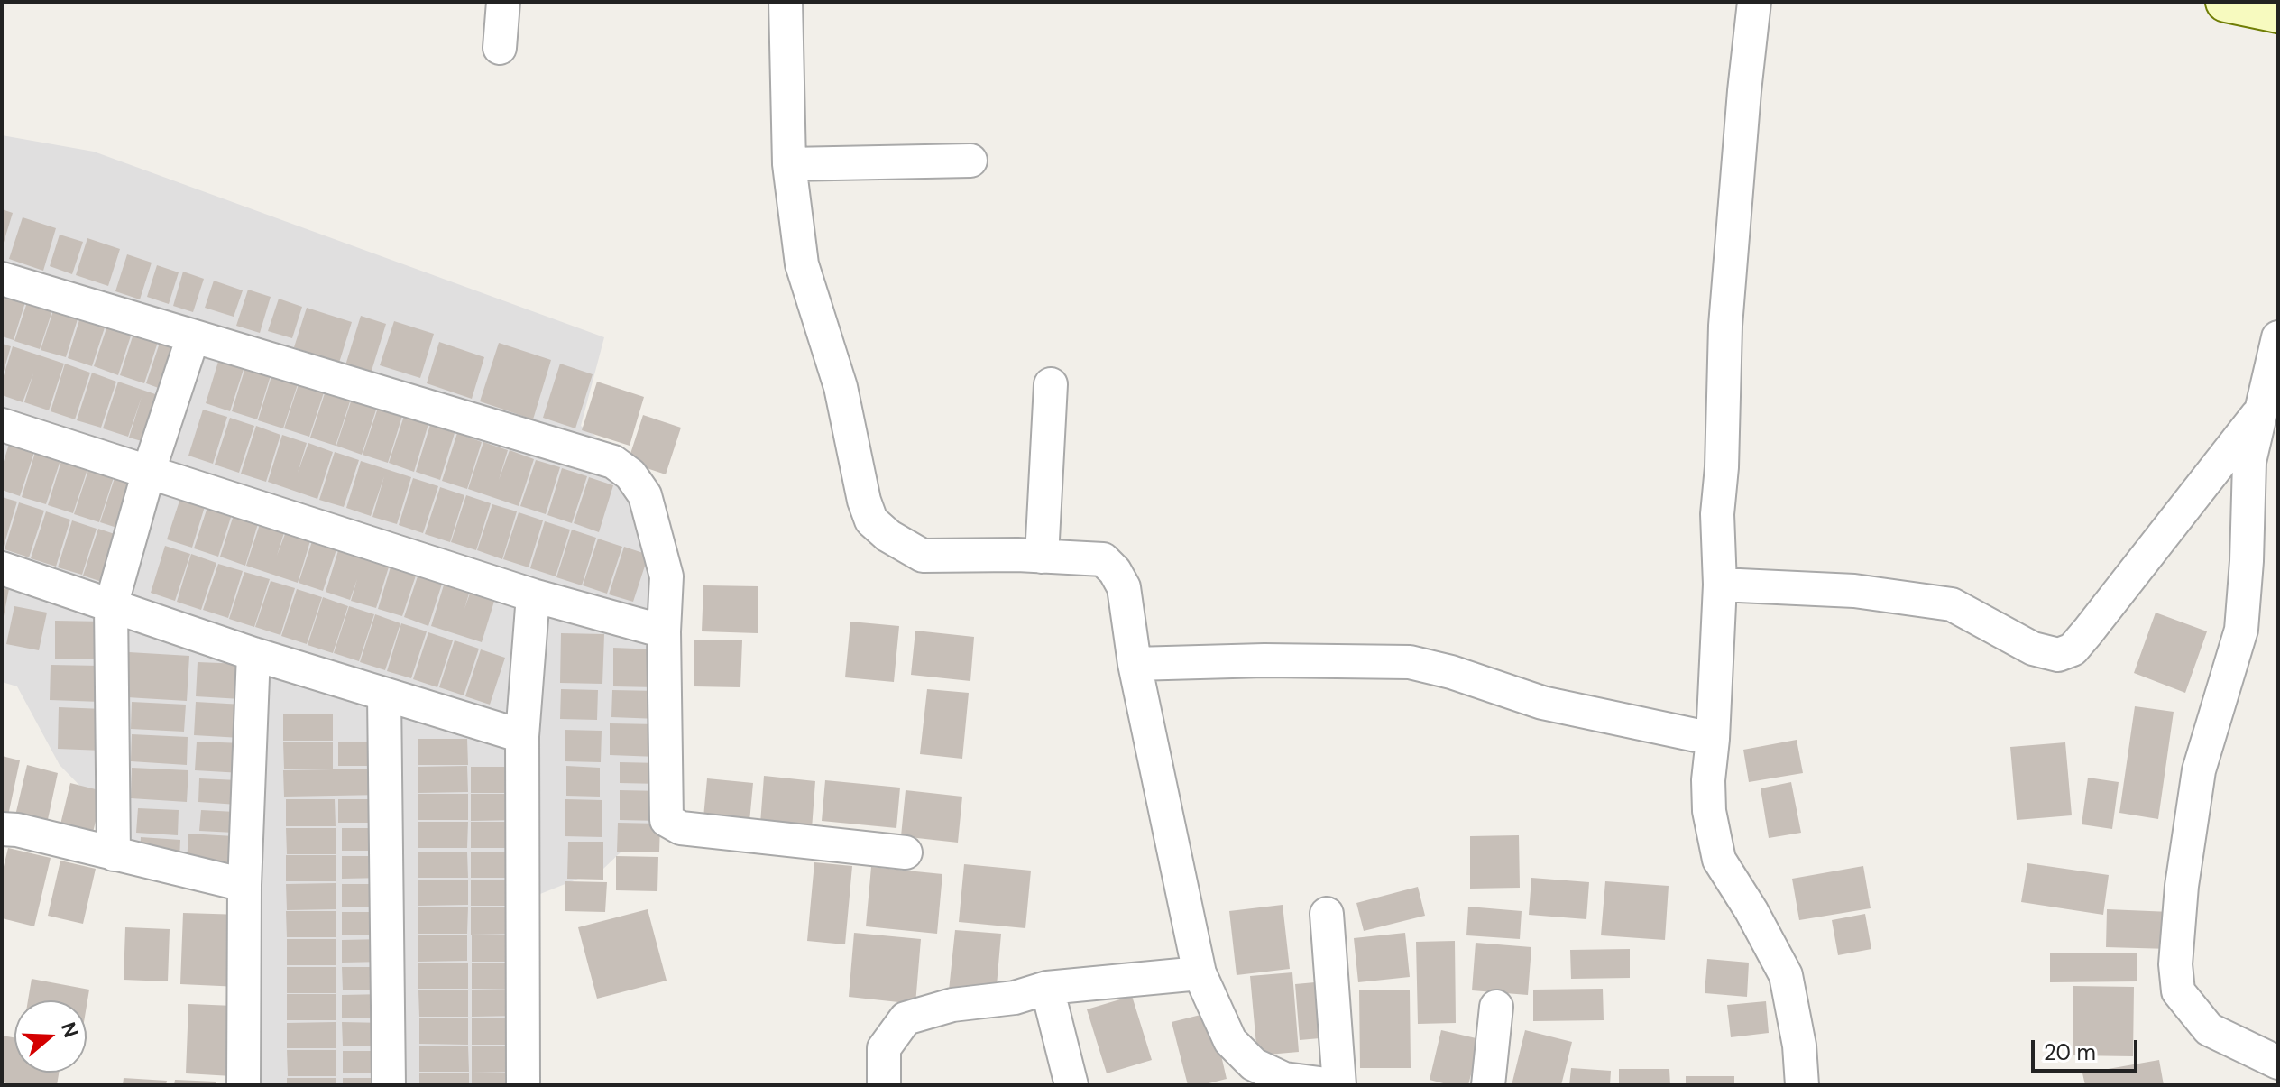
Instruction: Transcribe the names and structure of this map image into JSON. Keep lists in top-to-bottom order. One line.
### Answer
{"scale_bar":"20 m","north":"right"}
